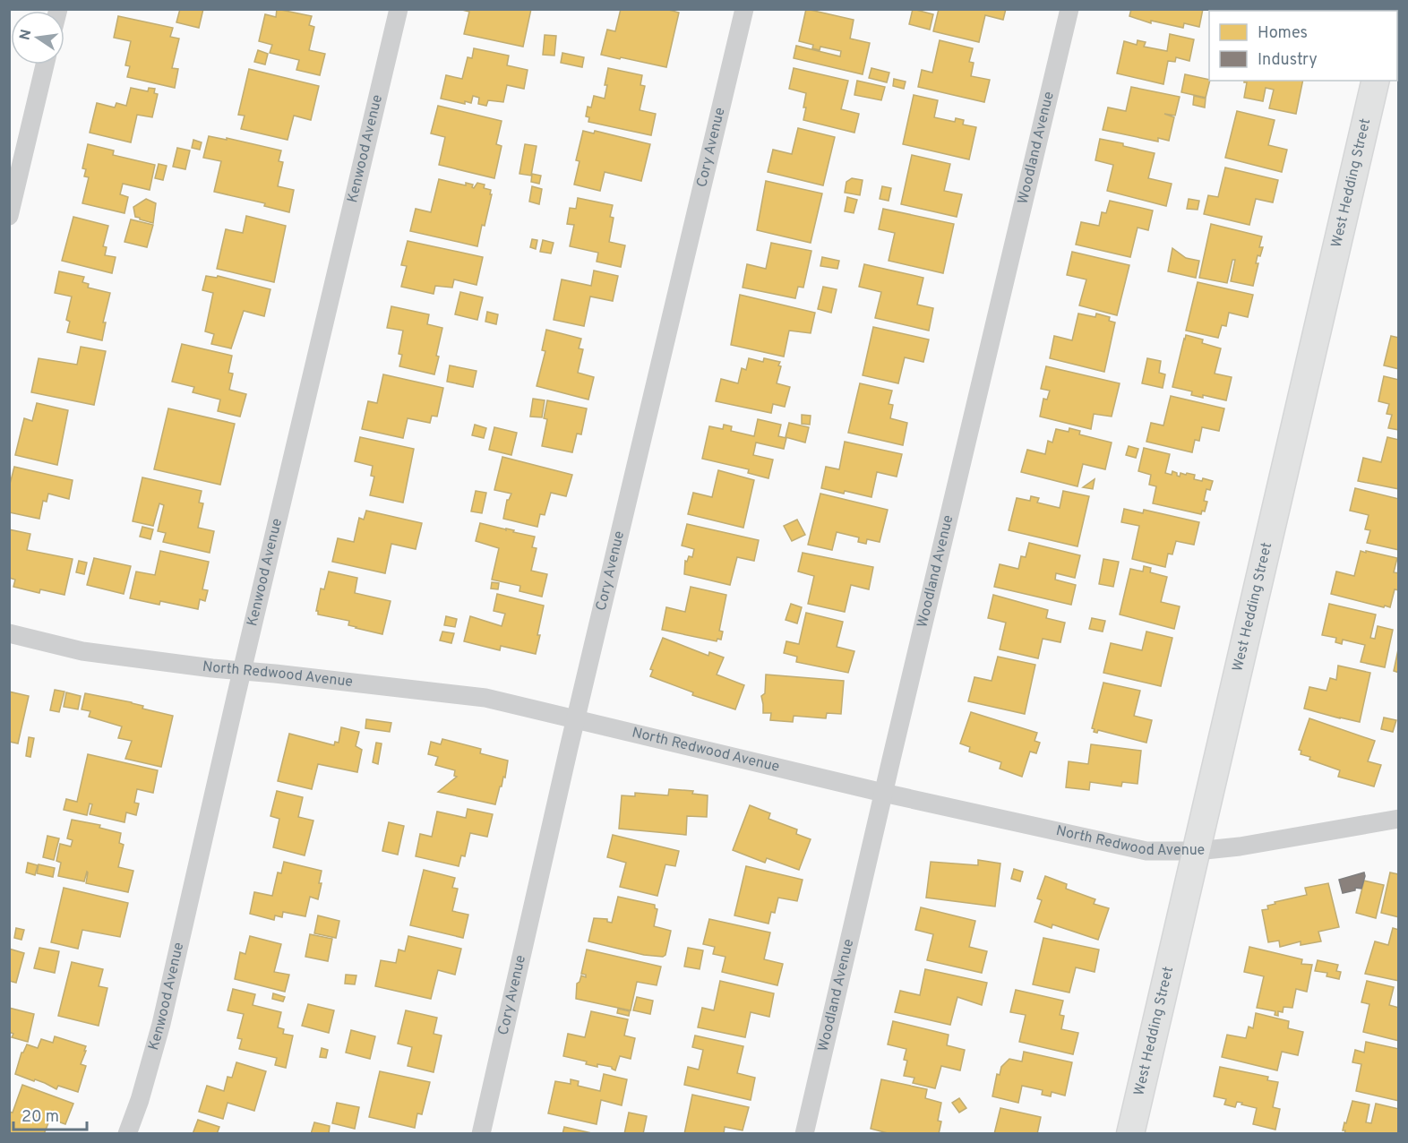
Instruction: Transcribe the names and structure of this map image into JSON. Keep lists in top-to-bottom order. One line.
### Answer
{"streets":{"main road":["West Hedding Street"],"street":["Cory Avenue","Woodland Avenue","Kenwood Avenue","North Redwood Avenue"]},"crossings":[["Cory Avenue","North Redwood Avenue"],["Woodland Avenue","North Redwood Avenue"],["Kenwood Avenue","North Redwood Avenue"],["West Hedding Street","North Redwood Avenue"]],"legend":["Homes","Industry"],"scale_bar":"20 m","north":"left"}
